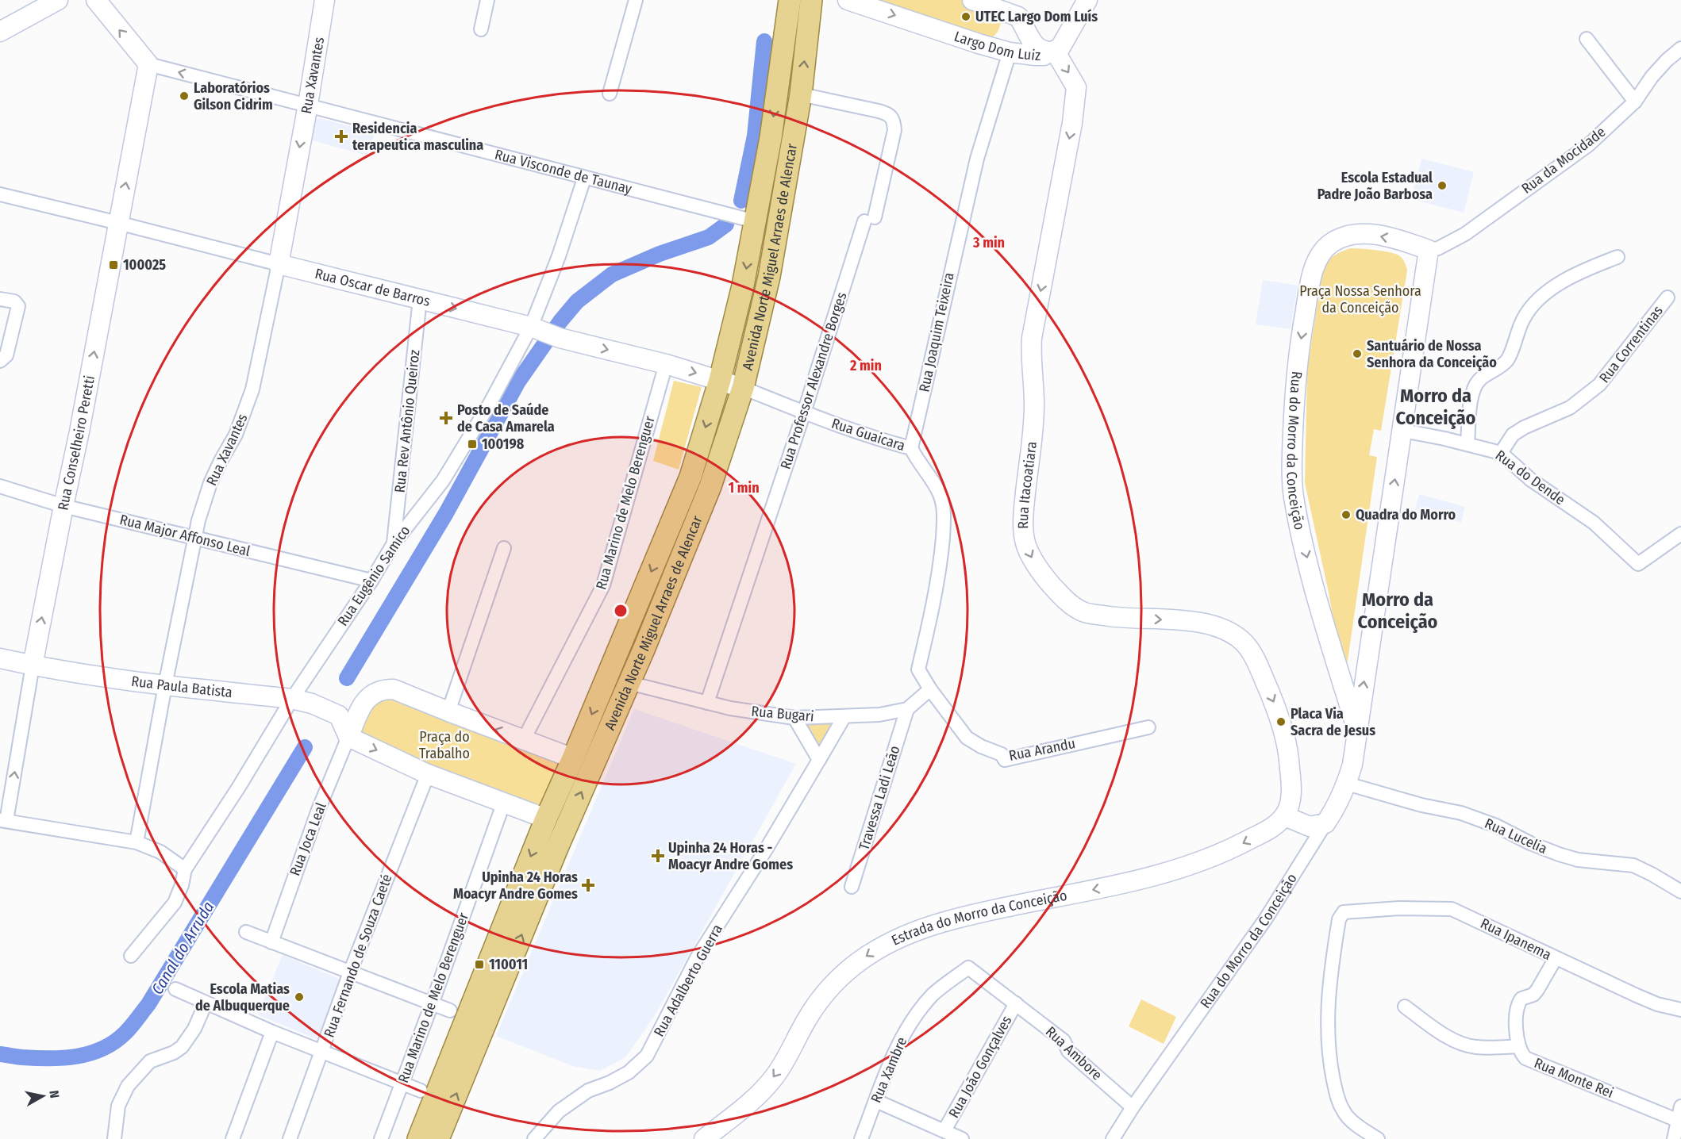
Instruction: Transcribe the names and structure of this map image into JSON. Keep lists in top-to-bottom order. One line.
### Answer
{"streets":{"main road":["Avenida Norte Miguel Arraes de Alencar"],"street":["Largo Dom Luiz","Rua Xavantes","Rua da Mocidade","Rua Visconde de Taunay","Rua Oscar de Barros","Rua Joaquim Teixeira","Rua Correntinas","Rua Professor Alexandre Borges","Rua Rev Antônio Queiroz","Rua Guaicara","Rua Conselheiro Peretti","Rua do Morro da Conceição","Rua do Dende","Rua Itacoatiara","Rua Marino de Melo Berenguer","Rua Major Affonso Leal","Rua Eugênio Samico","Rua Paula Batista","Rua Bugari","Rua Arandu","Travessa Ladi Leão","Rua Lucelia","Rua Joca Leal","Estrada do Morro da Conceição","Rua Ipanema","Rua Fernando de Souza Caeté","Rua Adalberto Guerra","Rua Ambore","Rua João Gonçalves","Rua Xambre","Rua Monte Rei"]},"crossings":[["Largo Dom Luiz","Rua Joaquim Teixeira"],["Largo Dom Luiz","Rua Itacoatiara"],["Rua Xavantes","Rua Visconde de Taunay"],["Rua Xavantes","Rua Oscar de Barros"],["Rua Xavantes","Rua Major Affonso Leal"],["Rua Xavantes","Rua Paula Batista"],["Rua da Mocidade","Rua do Morro da Conceição"],["Rua Visconde de Taunay","Avenida Norte Miguel Arraes de Alencar"],["Rua Visconde de Taunay","Rua Conselheiro Peretti"],["Rua Visconde de Taunay","Rua Eugênio Samico"],["Avenida Norte Miguel Arraes de Alencar","Rua Oscar de Barros"],["Avenida Norte Miguel Arraes de Alencar","Rua Professor Alexandre Borges"],["Avenida Norte Miguel Arraes de Alencar","Rua Guaicara"],["Avenida Norte Miguel Arraes de Alencar","Rua Bugari"],["Rua Oscar de Barros","Rua Rev Antônio Queiroz"],["Rua Oscar de Barros","Rua Guaicara"],["Rua Oscar de Barros","Rua Conselheiro Peretti"],["Rua Oscar de Barros","Rua Marino de Melo Berenguer"],["Rua Oscar de Barros","Rua Eugênio Samico"],["Rua Joaquim Teixeira","Rua Guaicara"],["Rua Correntinas","Rua do Dende"],["Rua Professor Alexandre Borges","Rua Guaicara"],["Rua Professor Alexandre Borges","Rua Bugari"],["Rua Rev Antônio Queiroz","Rua Eugênio Samico"],["Rua Guaicara","Rua Arandu"],["Rua Conselheiro Peretti","Rua Major Affonso Leal"],["Rua Conselheiro Peretti","Rua Paula Batista"],["Rua do Morro da Conceição","Rua do Dende"],["Rua do Morro da Conceição","Rua Lucelia"],["Rua do Morro da Conceição","Rua Ambore"],["Rua Itacoatiara","Estrada do Morro da Conceição"],["Rua Major Affonso Leal","Rua Eugênio Samico"],["Rua Eugênio Samico","Rua Paula Batista"],["Rua Paula Batista","Rua Joca Leal"],["Rua Bugari","Rua Arandu"],["Rua Bugari","Travessa Ladi Leão"],["Rua Bugari","Rua Adalberto Guerra"],["Rua Ambore","Rua João Gonçalves"],["Rua Ambore","Rua Xambre"]],"one_way":["Rua Oscar de Barros","Rua Conselheiro Peretti","Rua Itacoatiara","Estrada do Morro da Conceição"],"districts":["Morro da Conceição","Morro da Conceição"],"water":["Canal do Arruda"],"parks":["Praça Nossa Senhora da Conceição","Praça do Trabalho"],"places":{"other":["UTEC Largo Dom Luís","Laboratórios Gilson Cidrim","Escola Estadual Padre João Barbosa","Santuário de Nossa Senhora da Conceição","Quadra do Morro","Placa Via Sacra de Jesus","Escola Matias de Albuquerque"],"health":["Residencia terapeutica masculina","Posto de Saúde de Casa Amarela","Upinha 24 Horas - Moacyr Andre Gomes","Upinha 24 Horas Moacyr Andre Gomes"],"transit":["100025","100198","110011"]},"north":"right","rings":["3 min","2 min","1 min"]}
